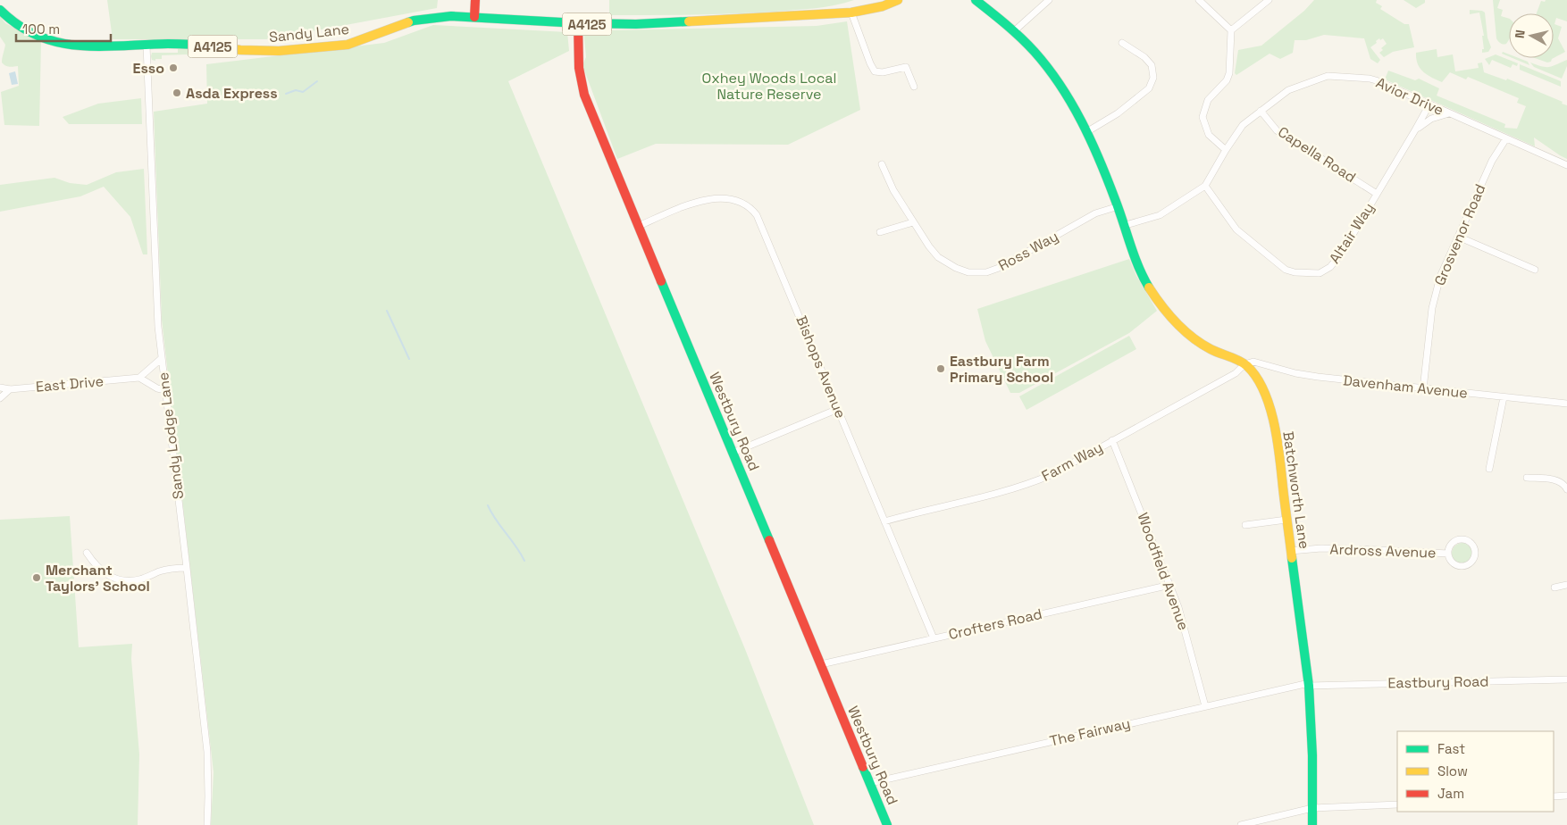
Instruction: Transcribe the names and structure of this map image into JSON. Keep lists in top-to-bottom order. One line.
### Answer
{"streets":{"street":["A4125","Sandy Lane","Avior Drive","Capella Road","Altair Way","Grosvenor Road","Ross Way","Bishops Avenue","East Drive","Davenham Avenue","Westbury Road","Sandy Lodge Lane","Farm Way","Batchworth Lane","Ardross Avenue","Woodfield Avenue","Crofters Road","Eastbury Road","The Fairway"]},"crossings":[["A4125","Sandy Lane"],["A4125","Sandy Lodge Lane"],["Sandy Lane","Westbury Road"],["Sandy Lane","Sandy Lodge Lane"],["Avior Drive","Capella Road"],["Avior Drive","Altair Way"],["Avior Drive","Grosvenor Road"],["Avior Drive","Batchworth Lane"],["Capella Road","Altair Way"],["Grosvenor Road","Davenham Avenue"],["Ross Way","Batchworth Lane"],["Bishops Avenue","Westbury Road"],["Bishops Avenue","Farm Way"],["Bishops Avenue","Crofters Road"],["Davenham Avenue","Farm Way"],["Davenham Avenue","Batchworth Lane"],["Westbury Road","Crofters Road"],["Westbury Road","The Fairway"],["Farm Way","Batchworth Lane"],["Farm Way","Woodfield Avenue"],["Batchworth Lane","Ardross Avenue"],["Batchworth Lane","Eastbury Road"],["Batchworth Lane","The Fairway"],["Woodfield Avenue","Crofters Road"],["Woodfield Avenue","The Fairway"],["Eastbury Road","The Fairway"]],"parks":["Oxhey Woods Local Nature Reserve"],"places":["Esso","Asda Express","Eastbury Farm Primary School","Merchant Taylors' School"],"legend":["Fast","Slow","Jam"],"scale_bar":"100 m","north":"left"}
